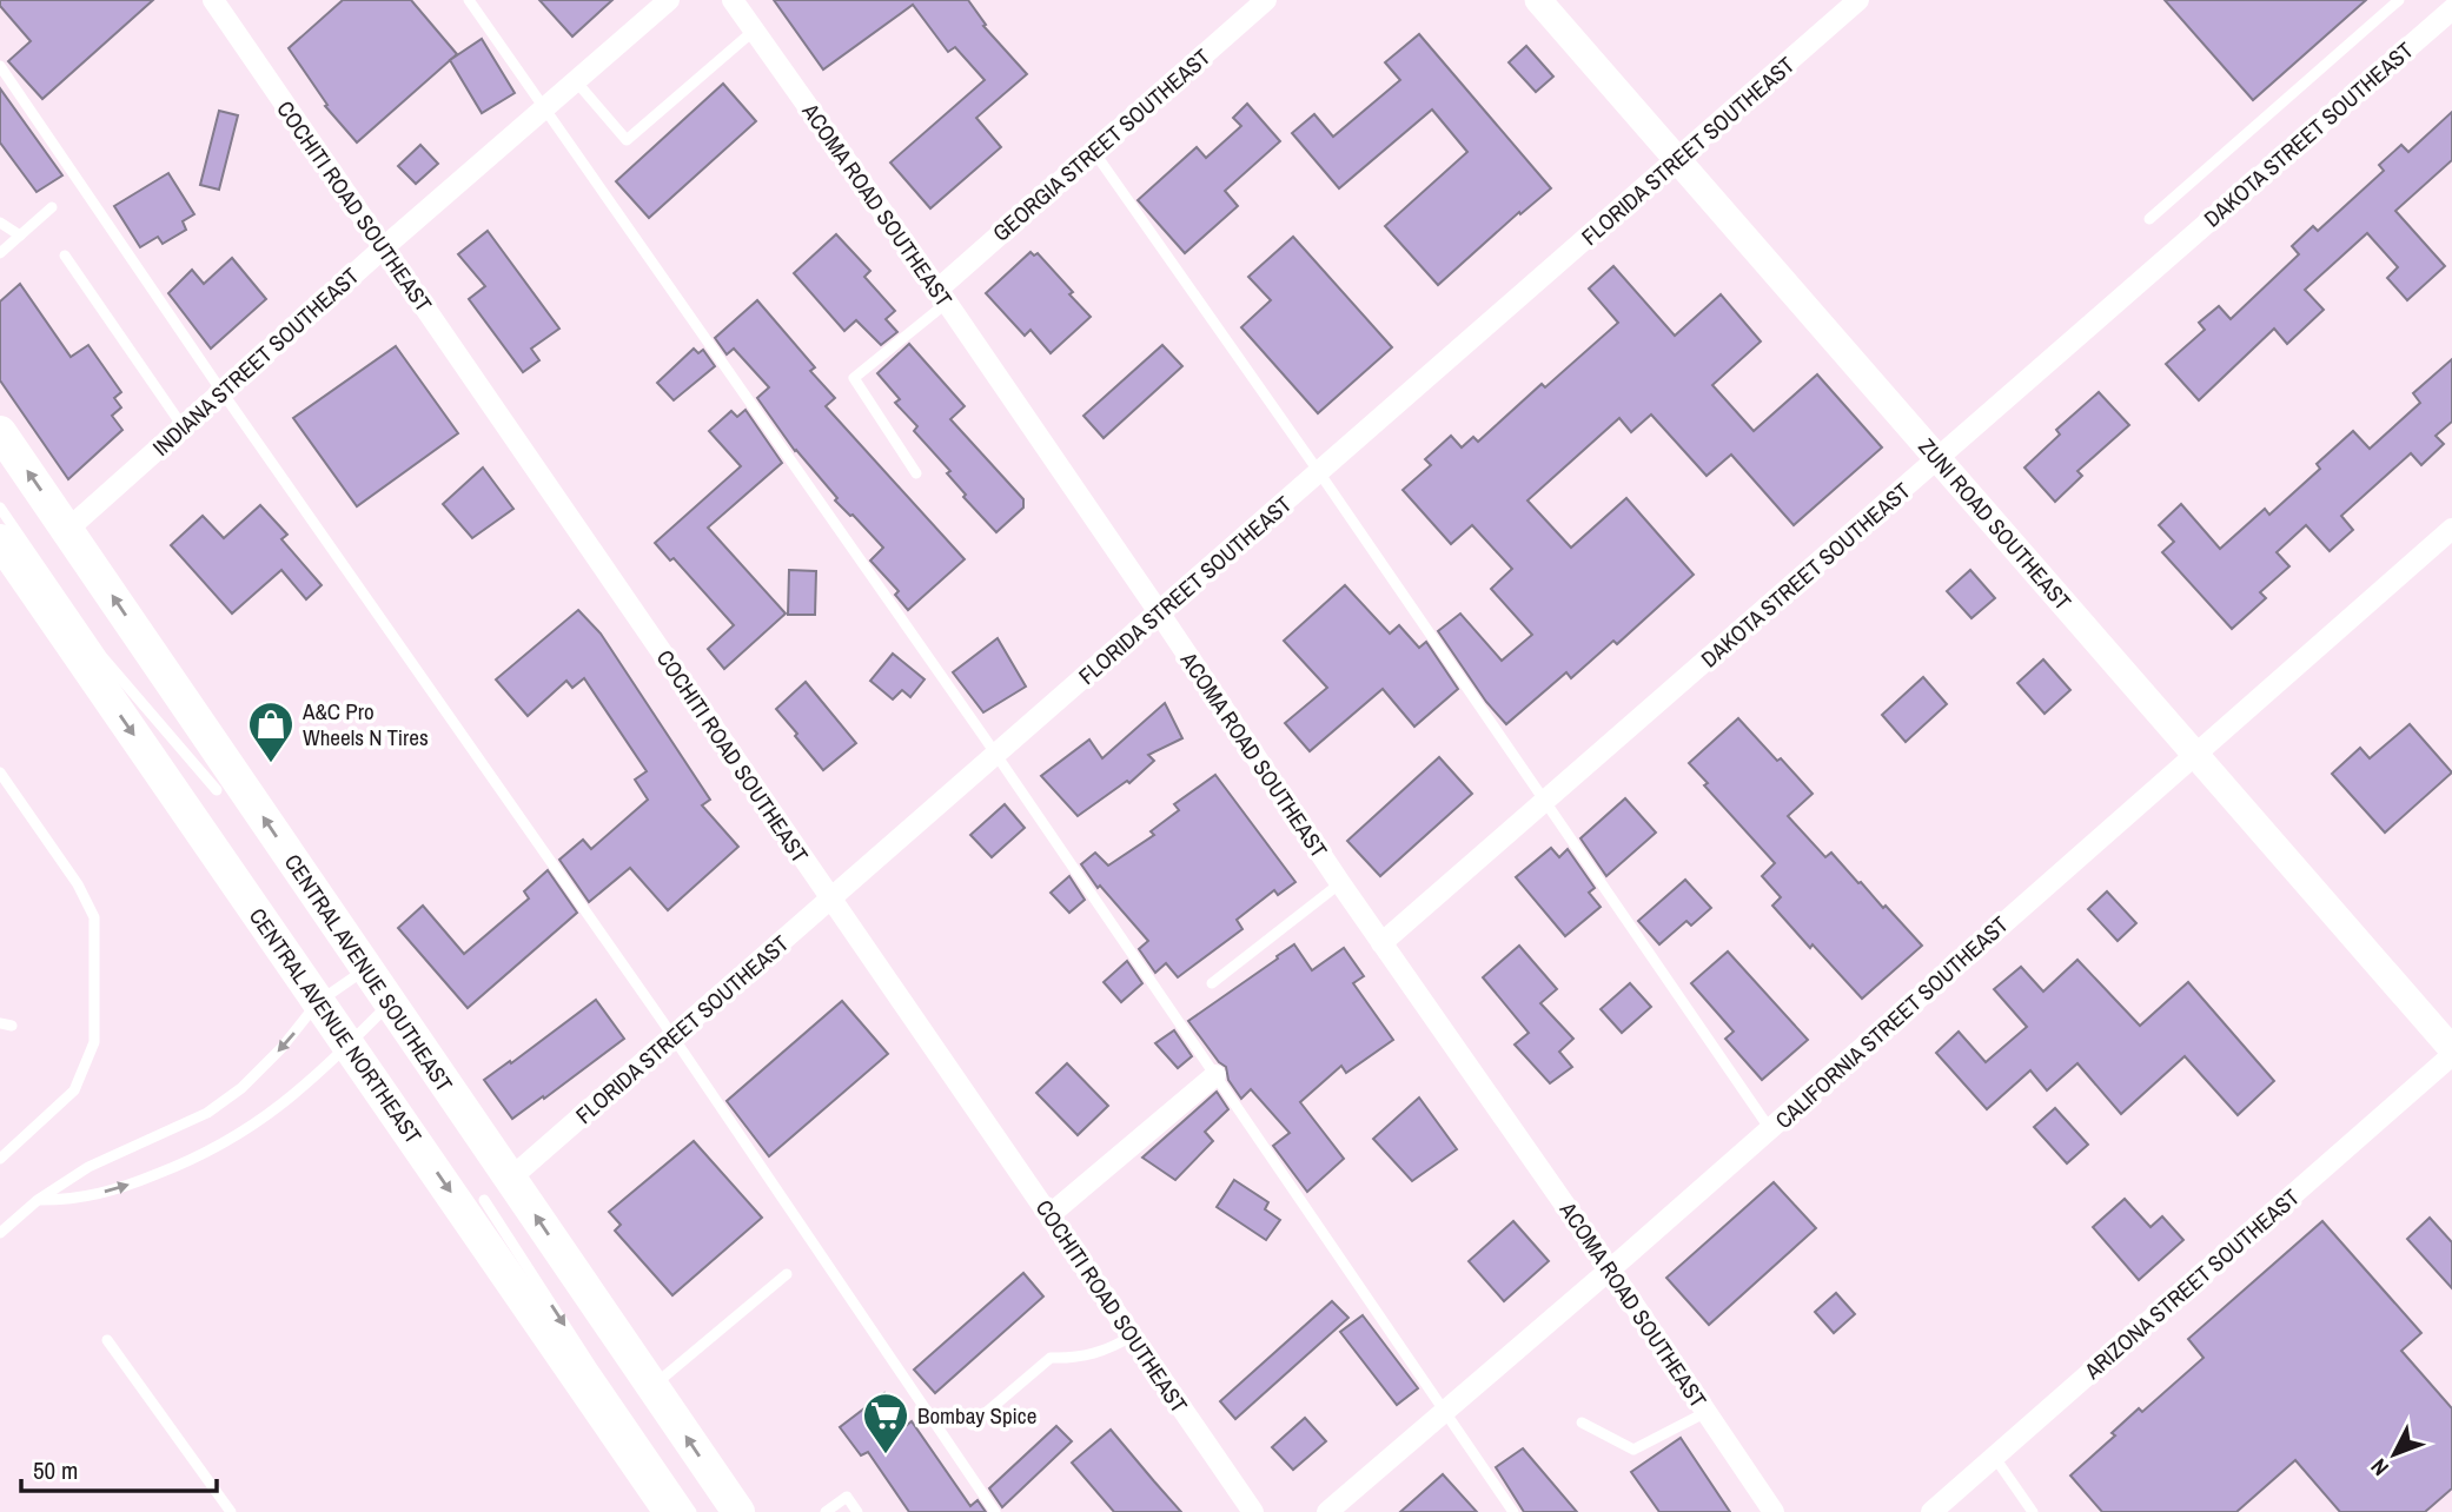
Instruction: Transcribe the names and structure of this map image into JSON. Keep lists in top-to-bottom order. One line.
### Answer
{"streets":{"main road":["CENTRAL AVENUE SOUTHEAST","CENTRAL AVENUE NORTHEAST"],"street":["DAKOTA STREET SOUTHEAST","GEORGIA STREET SOUTHEAST","FLORIDA STREET SOUTHEAST","ACOMA ROAD SOUTHEAST","COCHITI ROAD SOUTHEAST","INDIANA STREET SOUTHEAST","ZUNI ROAD SOUTHEAST","CALIFORNIA STREET SOUTHEAST","ARIZONA STREET SOUTHEAST"]},"crossings":[["DAKOTA STREET SOUTHEAST","ACOMA ROAD SOUTHEAST"],["DAKOTA STREET SOUTHEAST","ZUNI ROAD SOUTHEAST"],["GEORGIA STREET SOUTHEAST","ACOMA ROAD SOUTHEAST"],["FLORIDA STREET SOUTHEAST","ACOMA ROAD SOUTHEAST"],["FLORIDA STREET SOUTHEAST","COCHITI ROAD SOUTHEAST"],["FLORIDA STREET SOUTHEAST","ZUNI ROAD SOUTHEAST"],["FLORIDA STREET SOUTHEAST","CENTRAL AVENUE SOUTHEAST"],["ACOMA ROAD SOUTHEAST","CALIFORNIA STREET SOUTHEAST"],["COCHITI ROAD SOUTHEAST","INDIANA STREET SOUTHEAST"],["INDIANA STREET SOUTHEAST","CENTRAL AVENUE SOUTHEAST"],["ZUNI ROAD SOUTHEAST","CALIFORNIA STREET SOUTHEAST"],["ZUNI ROAD SOUTHEAST","ARIZONA STREET SOUTHEAST"]],"one_way":["CENTRAL AVENUE SOUTHEAST","CENTRAL AVENUE NORTHEAST"],"places":{"shop":["A&C Pro Wheels N Tires"],"supermarket":["Bombay Spice"]},"scale_bar":"50 m","north":"bottom left"}
